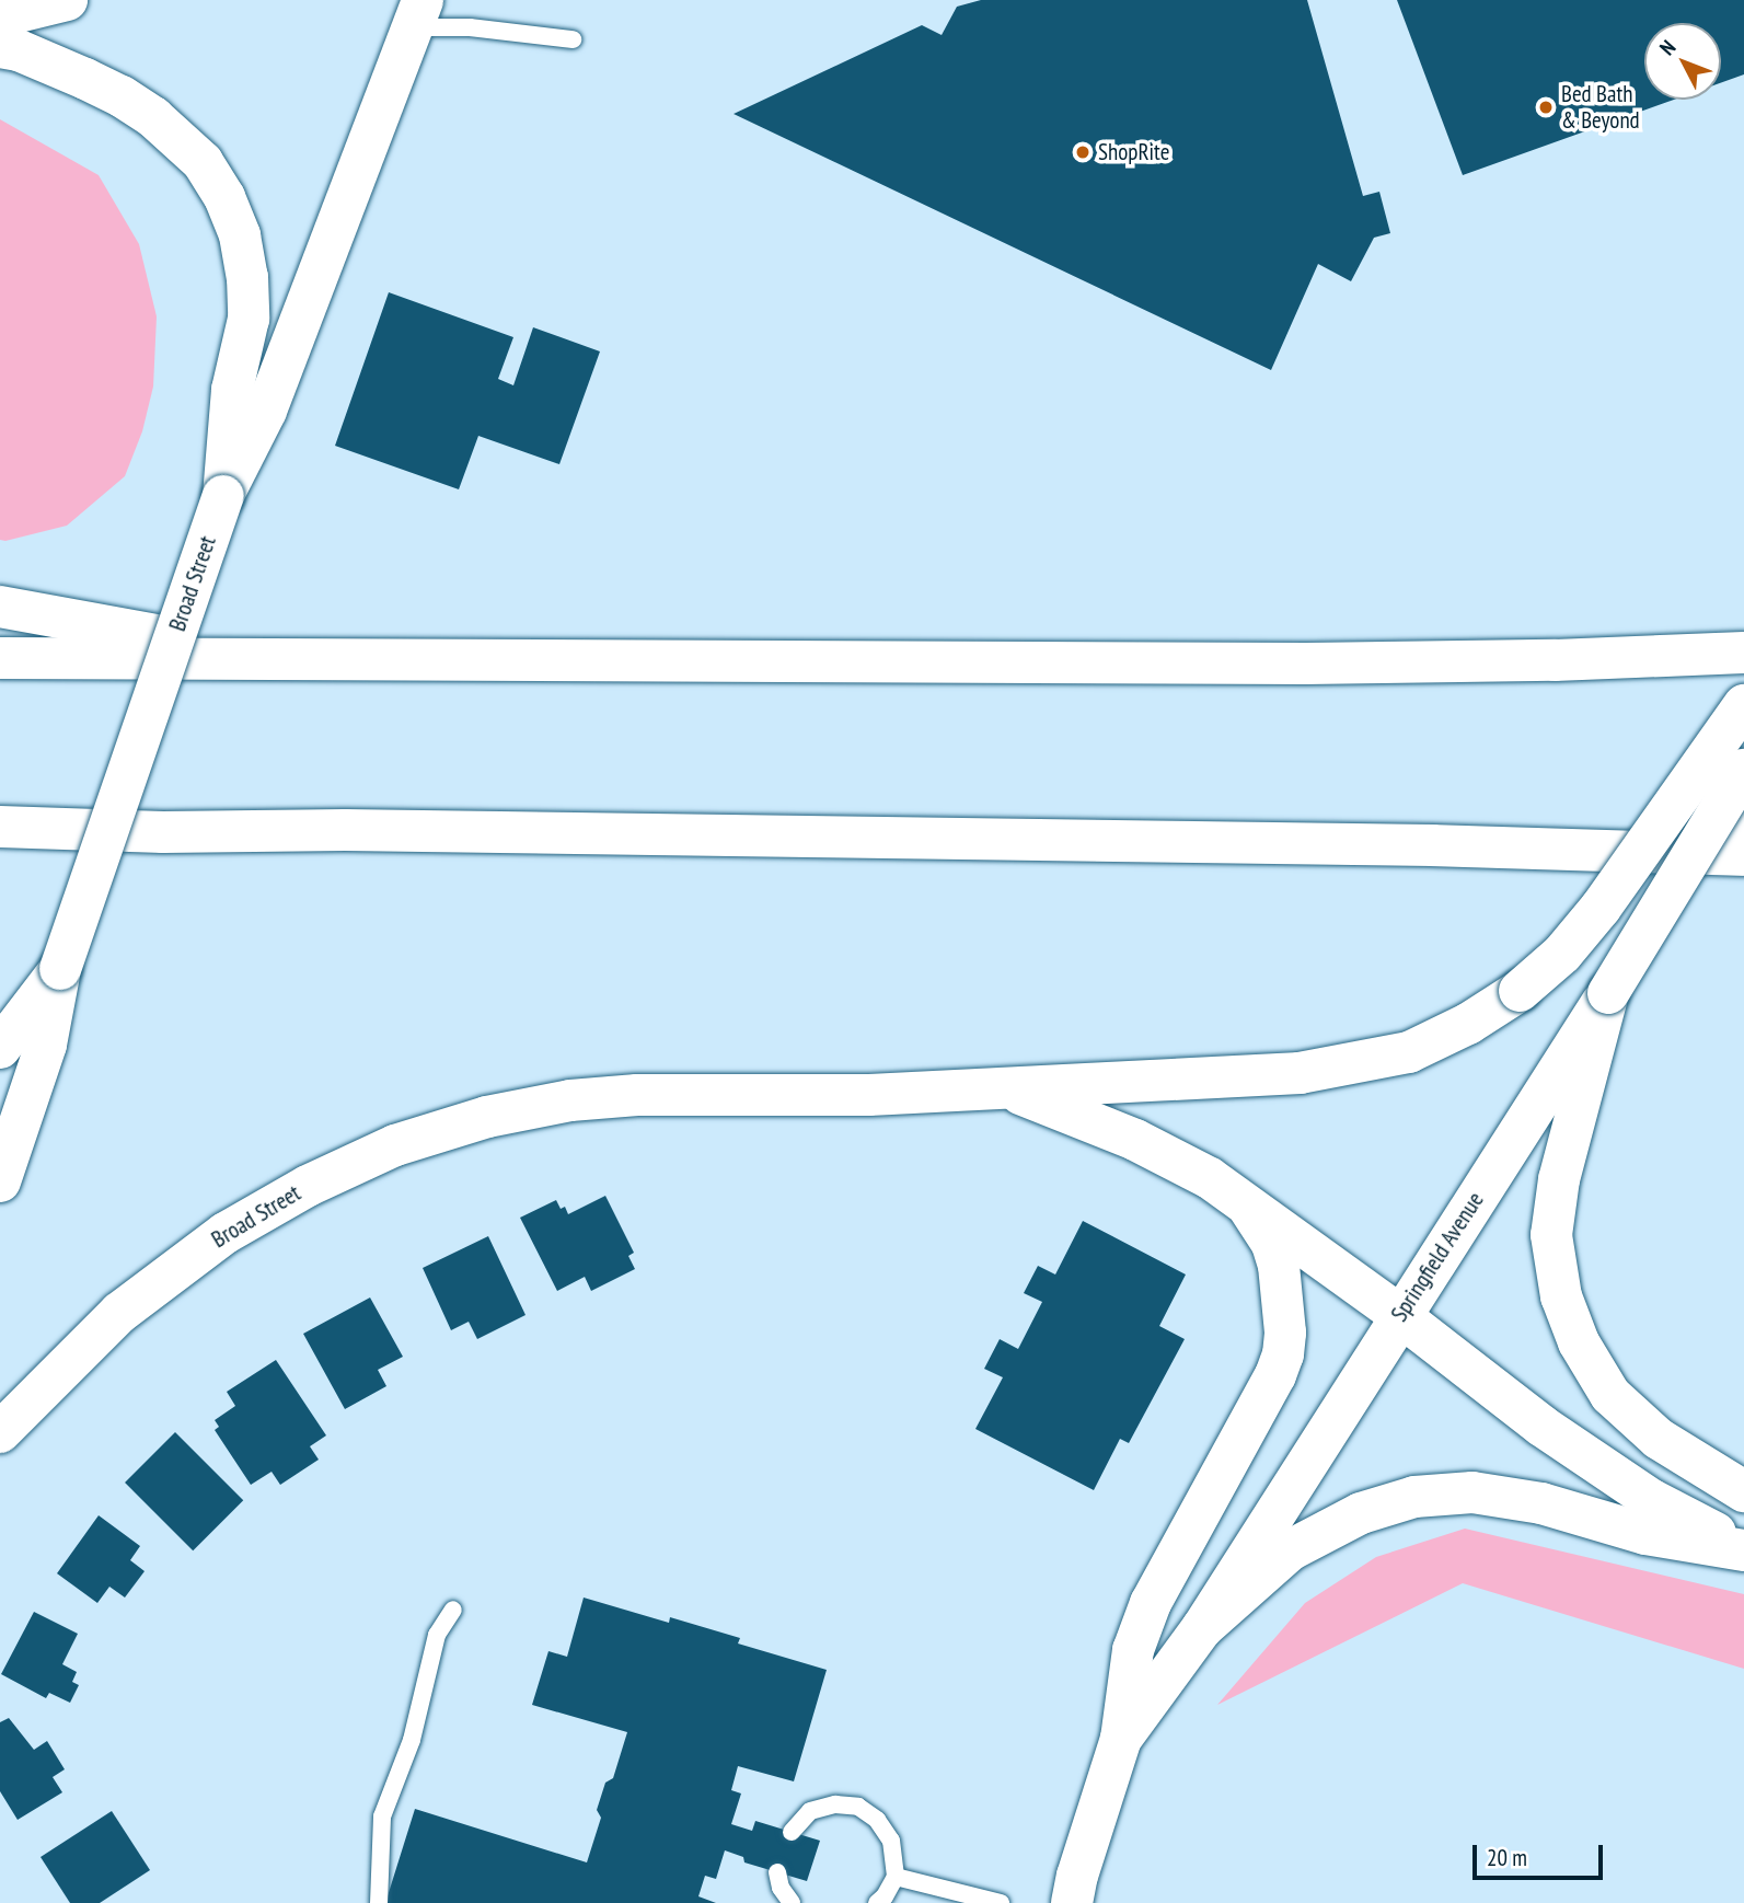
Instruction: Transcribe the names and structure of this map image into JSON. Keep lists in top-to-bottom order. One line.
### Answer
{"streets":{"main road":["Broad Street","Springfield Avenue"]},"places":["Bed Bath & Beyond","ShopRite"],"scale_bar":"20 m","north":"top left"}
